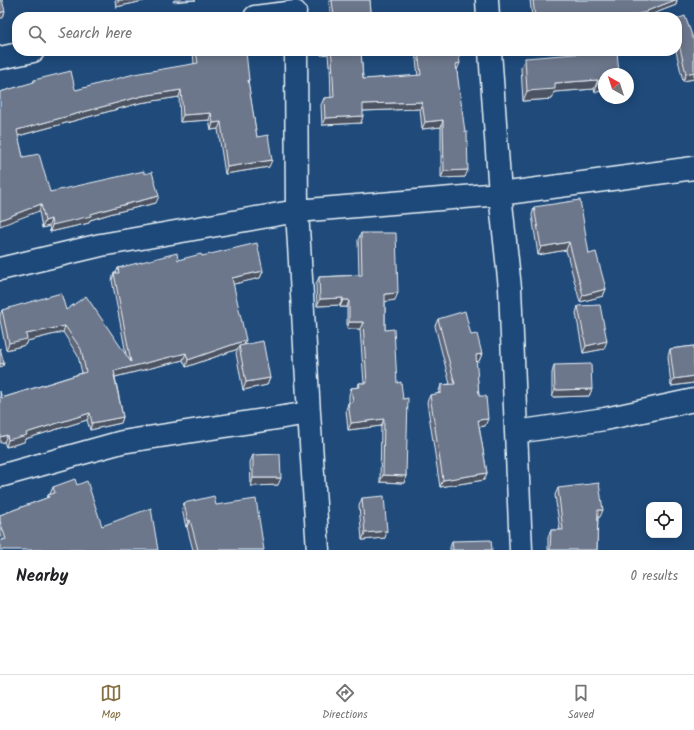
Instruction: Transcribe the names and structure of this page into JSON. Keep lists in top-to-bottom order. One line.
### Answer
{"north":"top left","page":{"search":"Search here","heading":["Nearby","0 results"],"nav":["Map","Directions","Saved"]}}
